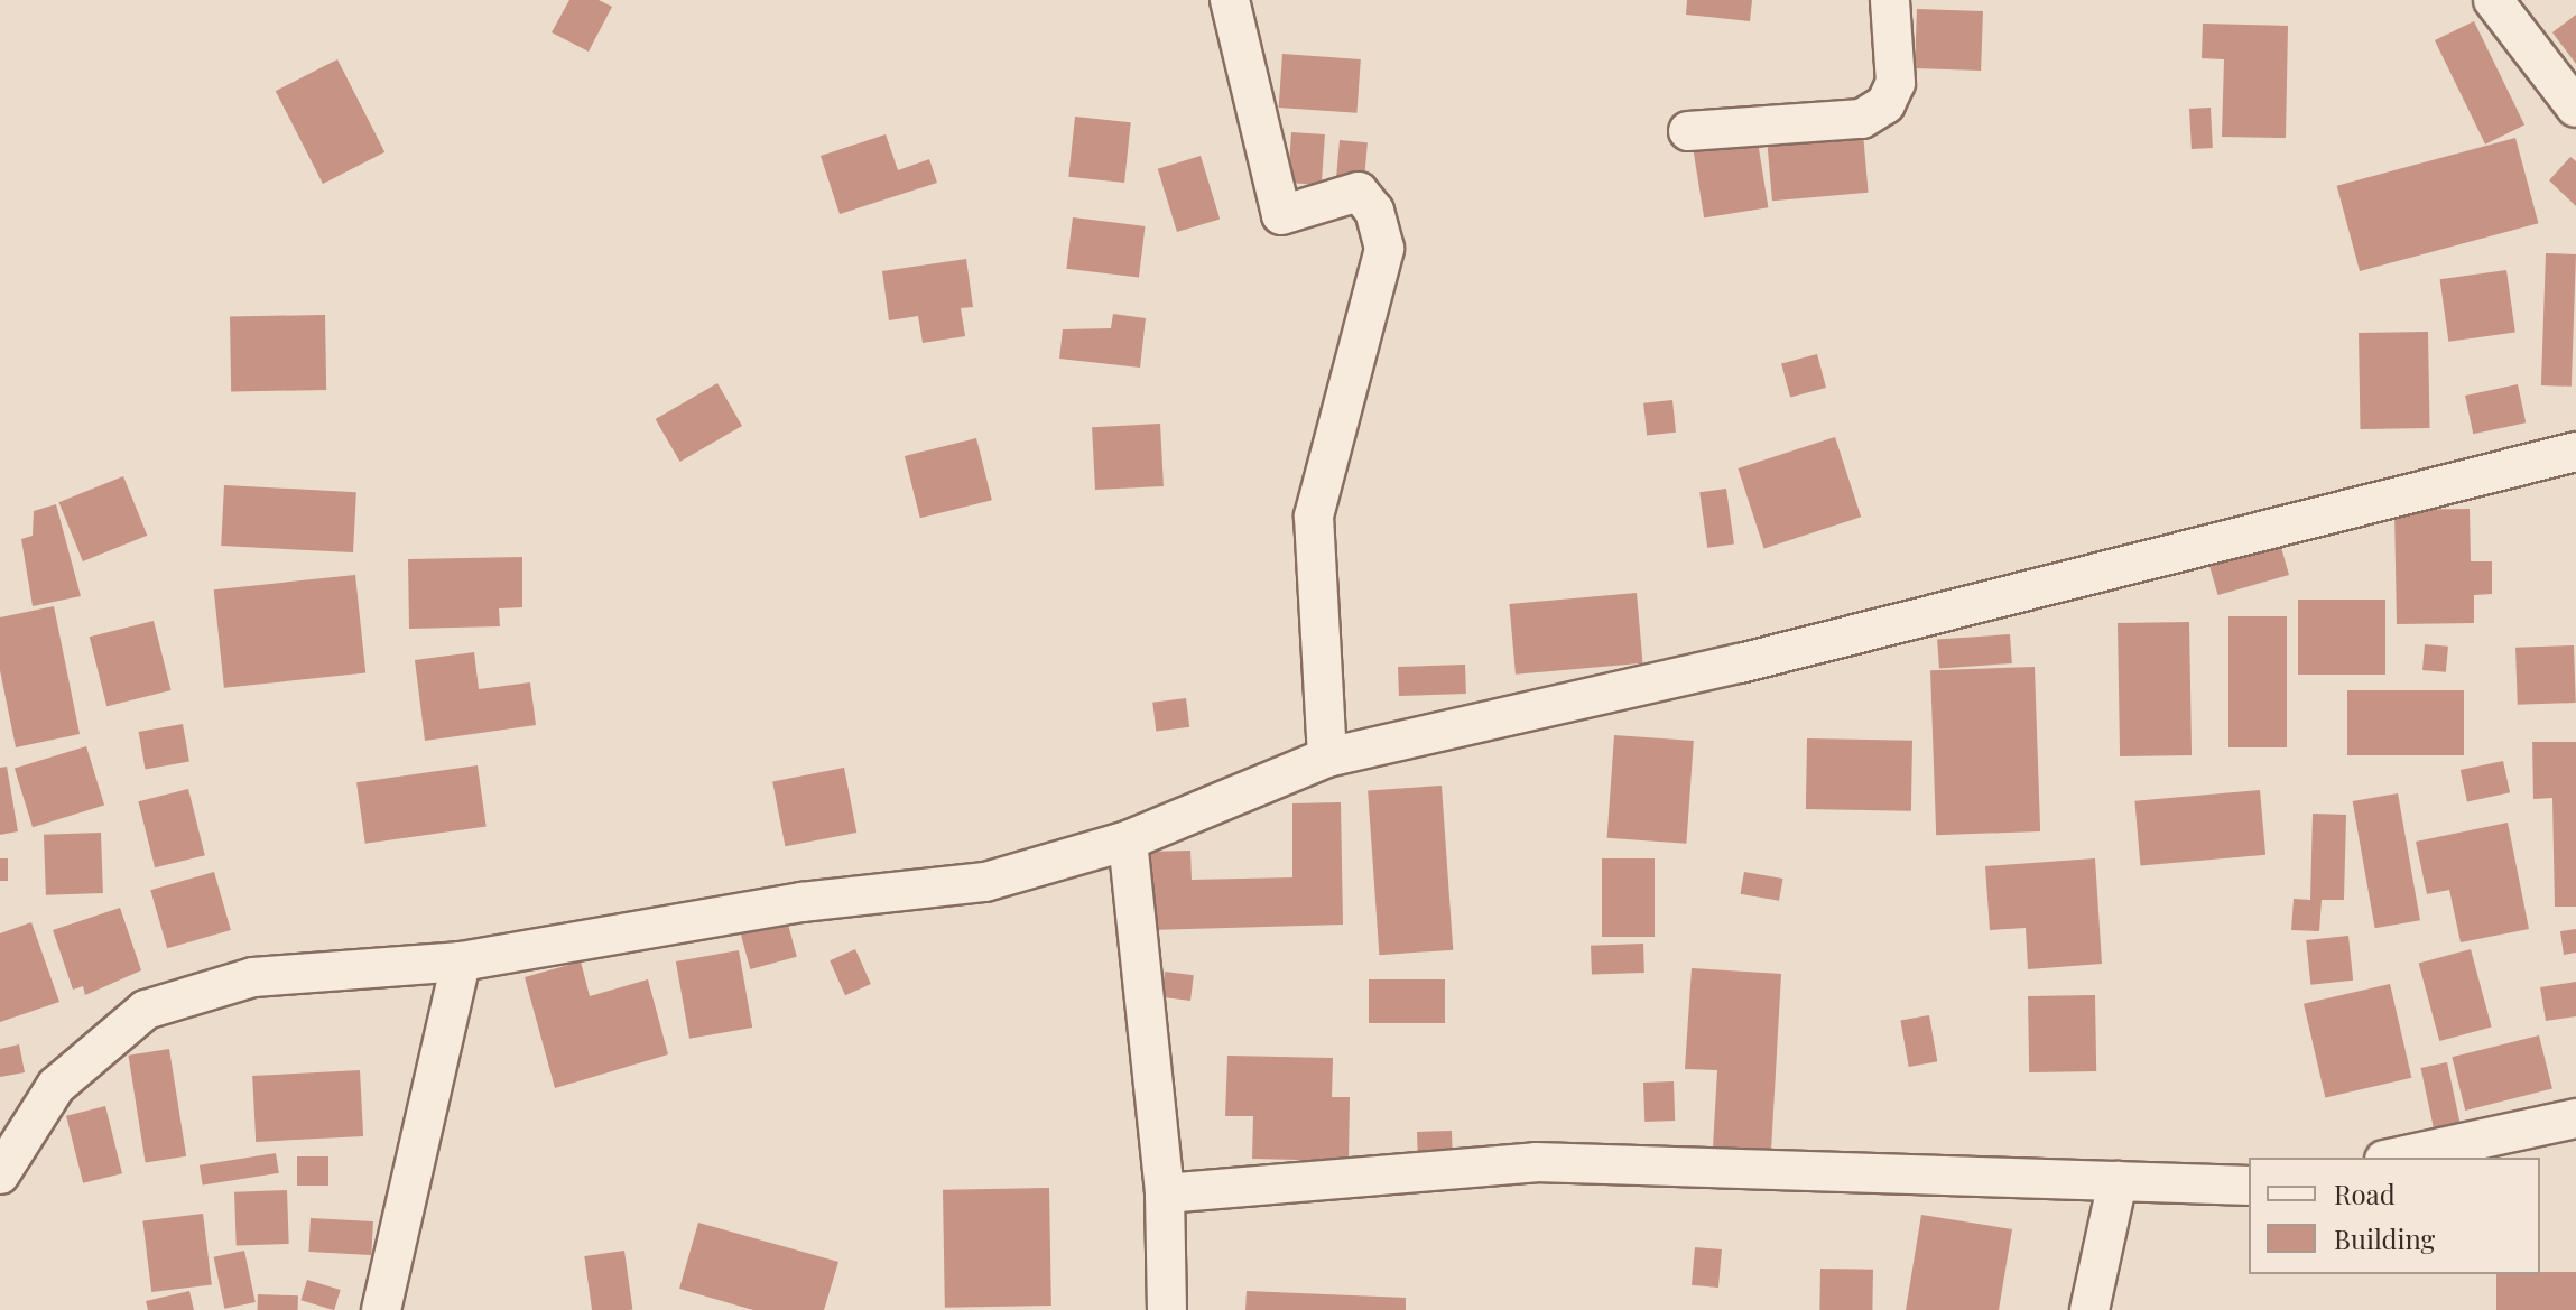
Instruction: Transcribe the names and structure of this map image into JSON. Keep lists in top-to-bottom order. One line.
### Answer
{"legend":["Road","Building"]}
